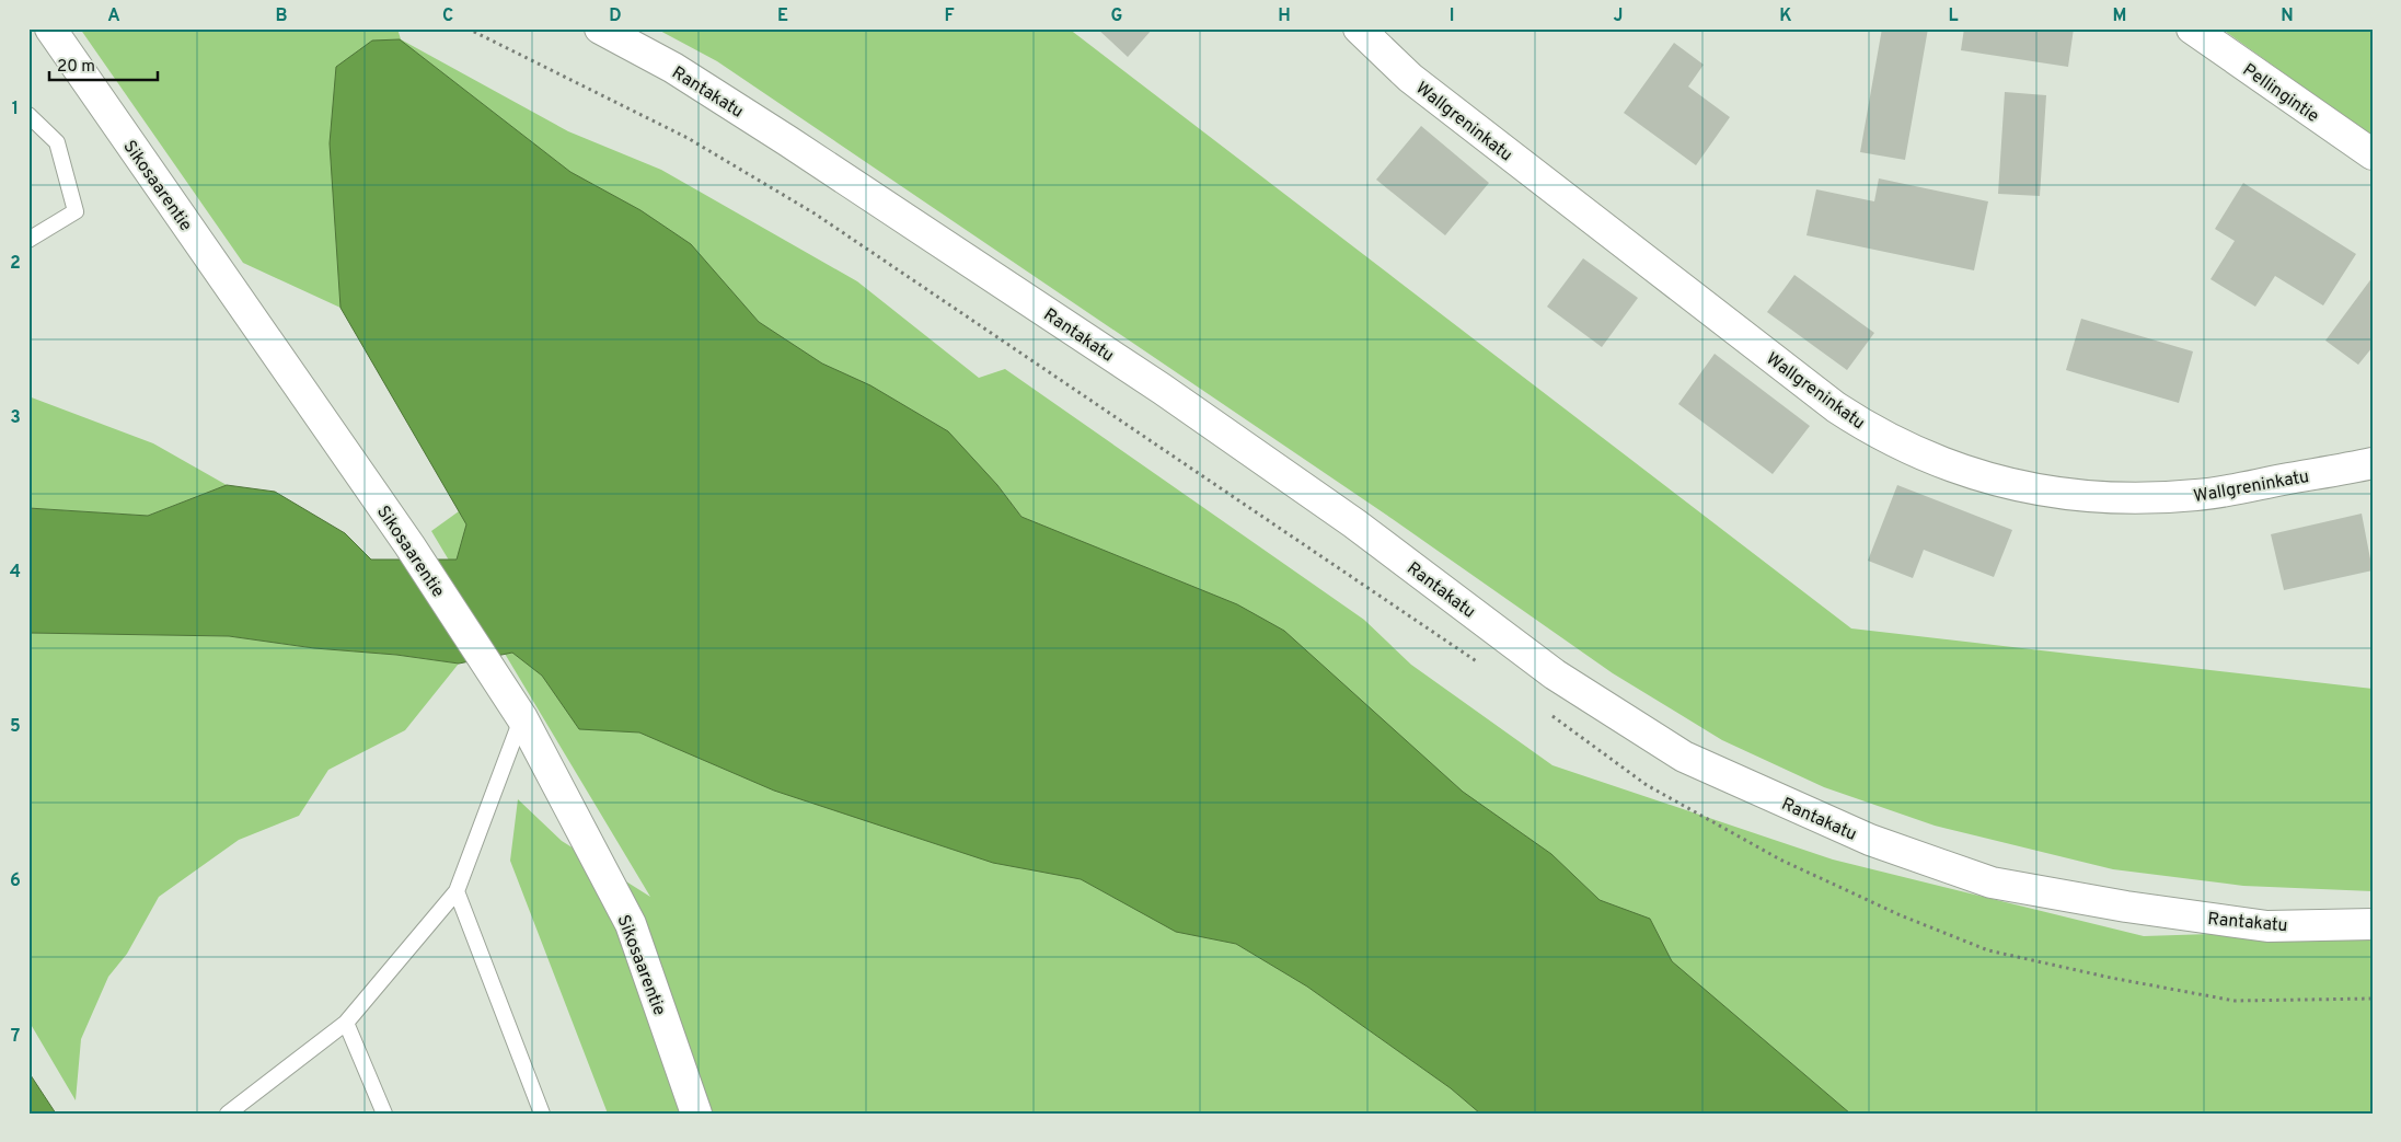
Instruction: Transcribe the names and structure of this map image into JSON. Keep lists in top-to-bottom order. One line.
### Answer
{"streets":{"street":["Rantakatu","Pellingintie","Wallgreninkatu","Sikosaarentie"]},"scale_bar":"20 m","grid":{"columns":["A","B","C","D","E","F","G","H","I","J","K","L","M","N"],"rows":["1","2","3","4","5","6","7"]}}
